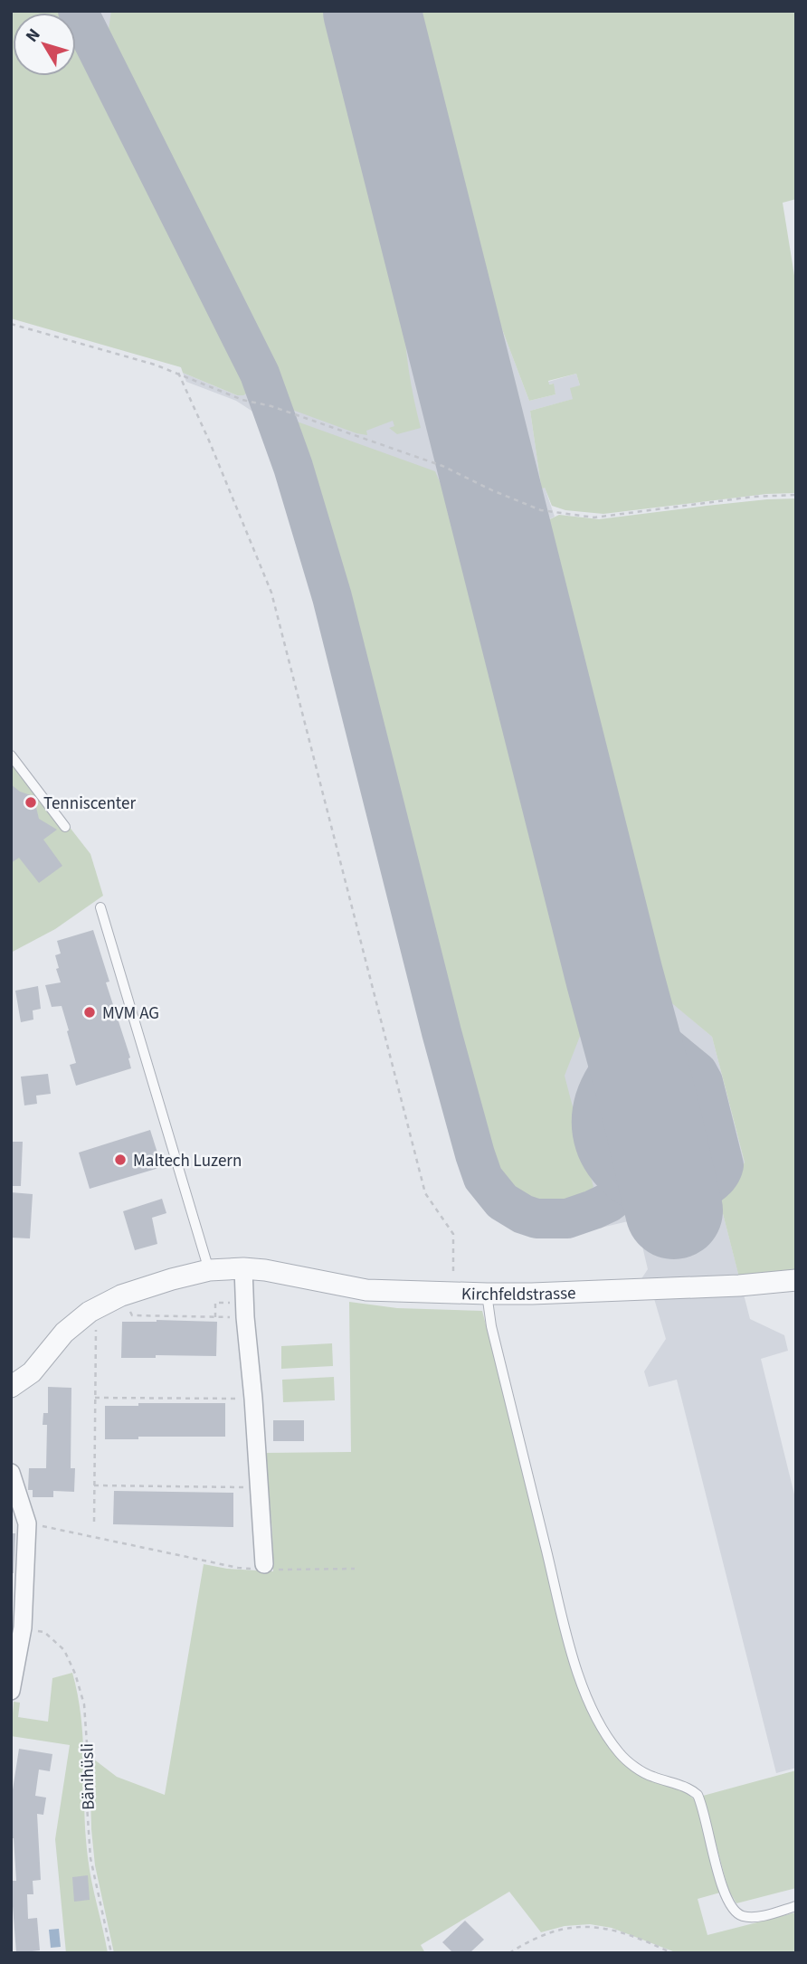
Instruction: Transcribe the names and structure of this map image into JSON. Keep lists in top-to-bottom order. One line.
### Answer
{"streets":{"street":["Kirchfeldstrasse"],"path":["Bänihüsli"]},"places":["Tenniscenter","MVM AG","Maltech Luzern"],"north":"top left"}
